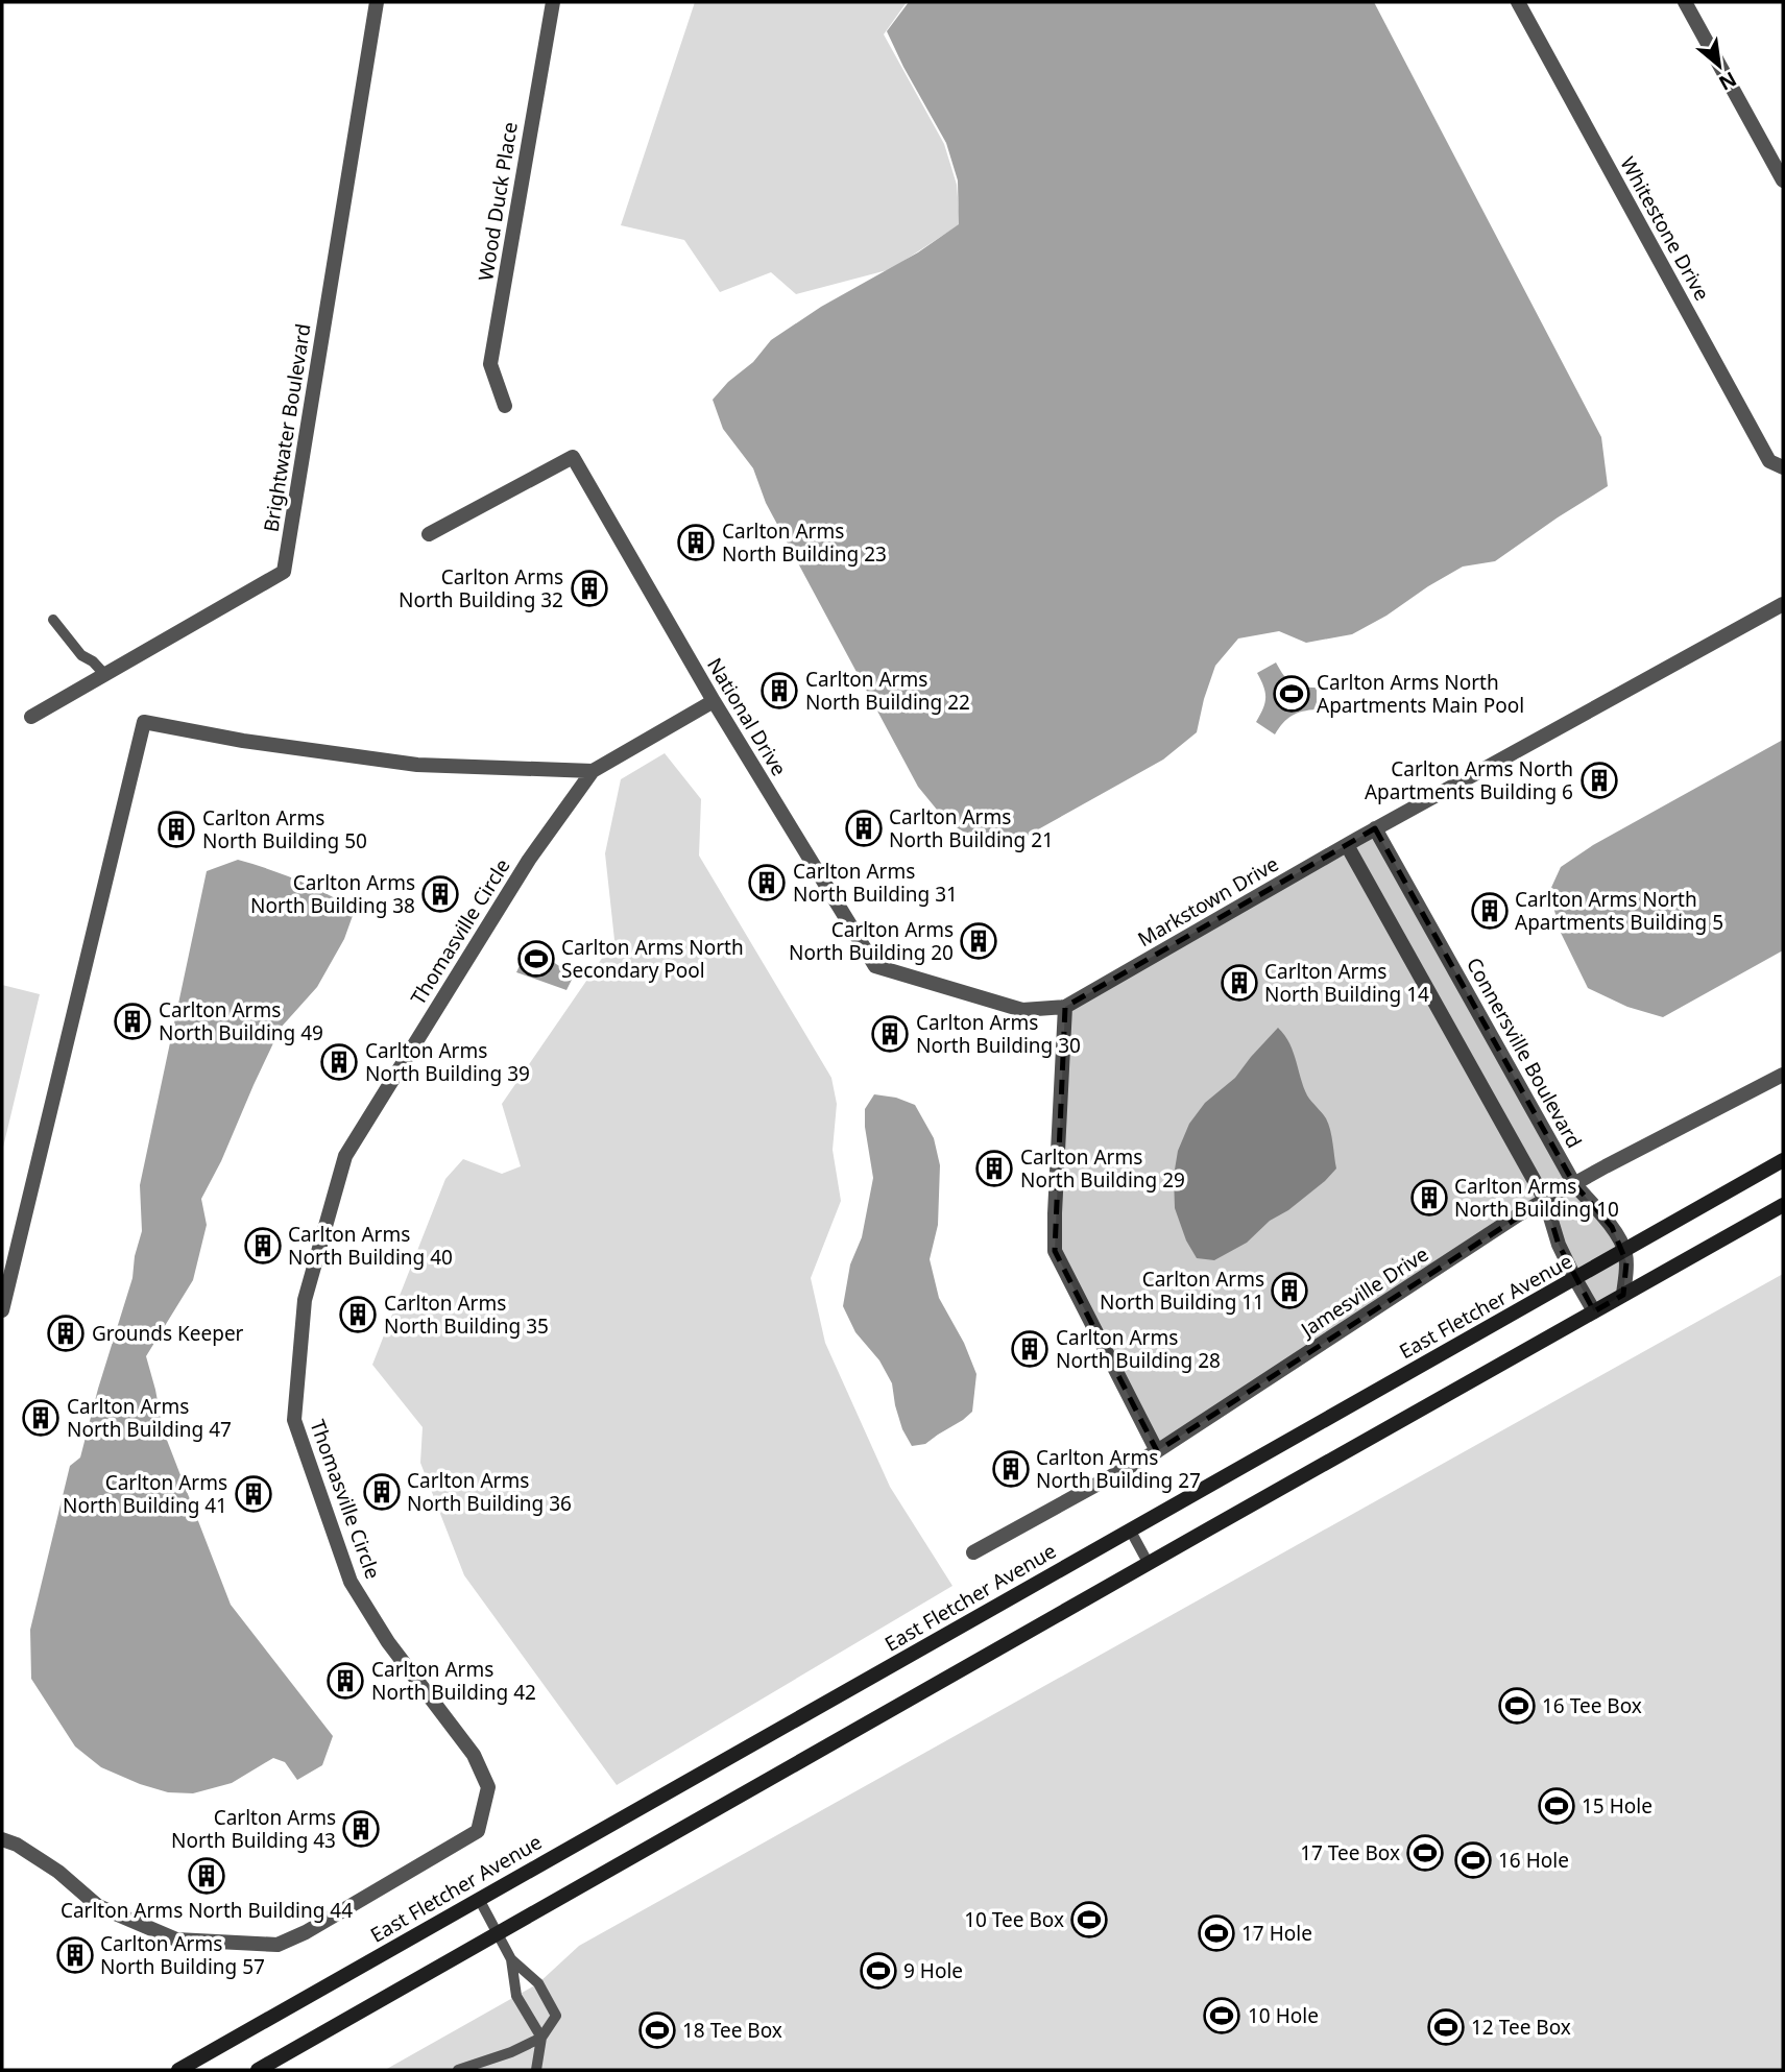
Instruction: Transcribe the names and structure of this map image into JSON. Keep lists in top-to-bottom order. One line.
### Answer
{"streets":{"main road":["East Fletcher Avenue"],"street":["Wood Duck Place","Whitestone Drive","Brightwater Boulevard","National Drive","Markstown Drive","Thomasville Circle","Connersville Boulevard","Jamesville Drive"]},"crossings":[["National Drive","Markstown Drive"],["National Drive","Thomasville Circle"],["Markstown Drive","Connersville Boulevard"],["Connersville Boulevard","Jamesville Drive"],["Connersville Boulevard","East Fletcher Avenue"]],"places":{"building":["Carlton Arms North Building 23","Carlton Arms North Building 32","Carlton Arms North Building 22","Carlton Arms North Apartments Building 6","Carlton Arms North Building 21","Carlton Arms North Building 50","Carlton Arms North Building 31","Carlton Arms North Building 38","Carlton Arms North Apartments Building 5","Carlton Arms North Building 20","Carlton Arms North Building 14","Carlton Arms North Building 49","Carlton Arms North Building 30","Carlton Arms North Building 39","Carlton Arms North Building 29","Carlton Arms North Building 10","Carlton Arms North Building 40","Carlton Arms North Building 11","Carlton Arms North Building 35","Grounds Keeper","Carlton Arms North Building 28","Carlton Arms North Building 47","Carlton Arms North Building 27","Carlton Arms North Building 36","Carlton Arms North Building 41","Carlton Arms North Building 42","Carlton Arms North Building 43","Carlton Arms North Building 44","Carlton Arms North Building 57"],"sports":["Carlton Arms North Apartments Main Pool","Carlton Arms North Secondary Pool","16 Tee Box","15 Hole","17 Tee Box","16 Hole","10 Tee Box","17 Hole","9 Hole","10 Hole","12 Tee Box","18 Tee Box"]},"north":"bottom right"}
